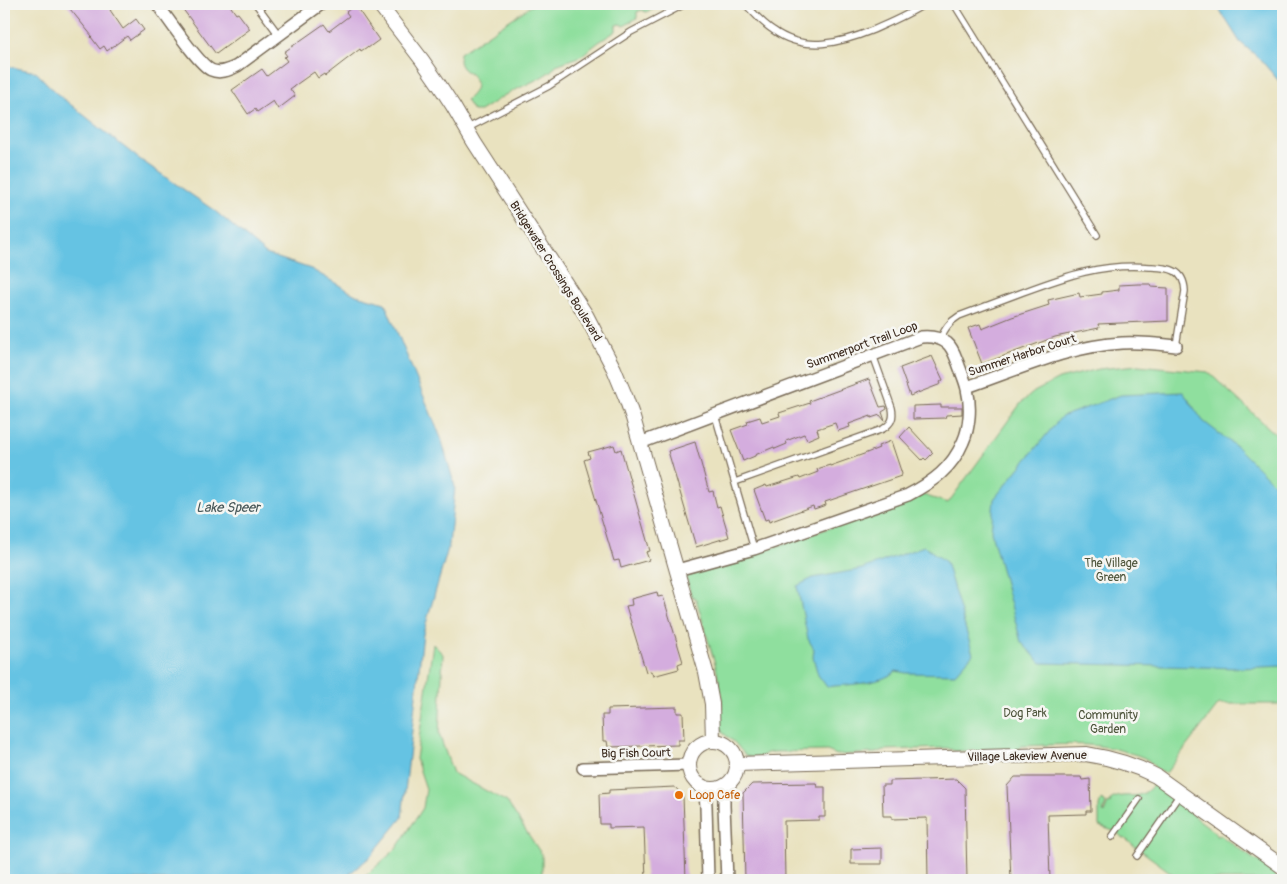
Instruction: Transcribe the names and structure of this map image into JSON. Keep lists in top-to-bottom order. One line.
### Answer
{"streets":{"street":["Bridgewater Crossings Boulevard","Summerport Trail Loop","Summer Harbor Court","Big Fish Court","Village Lakeview Avenue"]},"crossings":[["Bridgewater Crossings Boulevard","Summerport Trail Loop"],["Bridgewater Crossings Boulevard","Big Fish Court"],["Bridgewater Crossings Boulevard","Village Lakeview Avenue"],["Big Fish Court","Village Lakeview Avenue"]],"water":["Lake Speer"],"parks":["The Village Green","Dog Park","Community Garden"],"places":["Loop Cafe"]}
